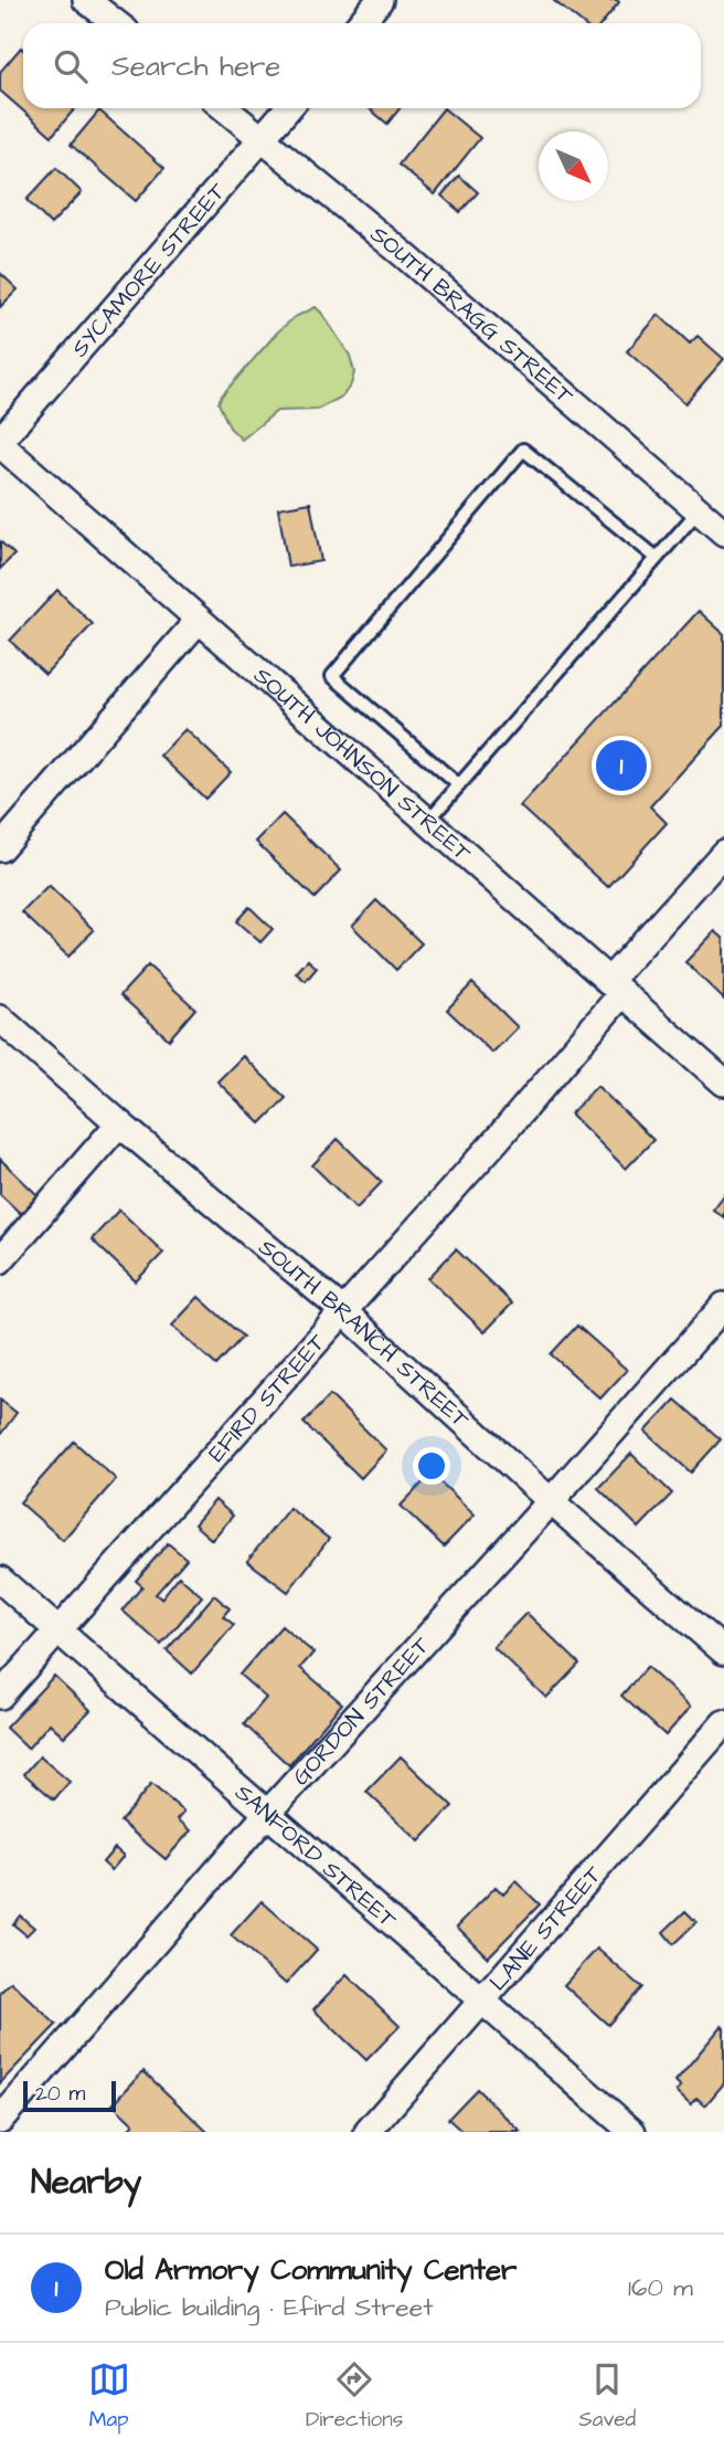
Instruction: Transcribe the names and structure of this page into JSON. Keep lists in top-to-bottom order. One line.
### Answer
{"streets":{"street":["SYCAMORE STREET","SOUTH BRAGG STREET","SOUTH JOHNSON STREET","SOUTH BRANCH STREET","EFIRD STREET","GORDON STREET","SANFORD STREET","LANE STREET"]},"crossings":[["SYCAMORE STREET","SOUTH BRAGG STREET"],["SYCAMORE STREET","SOUTH JOHNSON STREET"],["SOUTH JOHNSON STREET","EFIRD STREET"],["SOUTH BRANCH STREET","EFIRD STREET"],["SOUTH BRANCH STREET","GORDON STREET"],["EFIRD STREET","SANFORD STREET"],["GORDON STREET","SANFORD STREET"],["SANFORD STREET","LANE STREET"]],"scale_bar":"20 m","north":"bottom right","page":{"search":"Search here","pins":"1","scale":"20 m","heading":"Nearby","list":[{"mark":"1","name":"Old Armory Community Center","note":"Public building · Efird Street","value":"160 m"}],"nav":["Map","Directions","Saved"]}}
